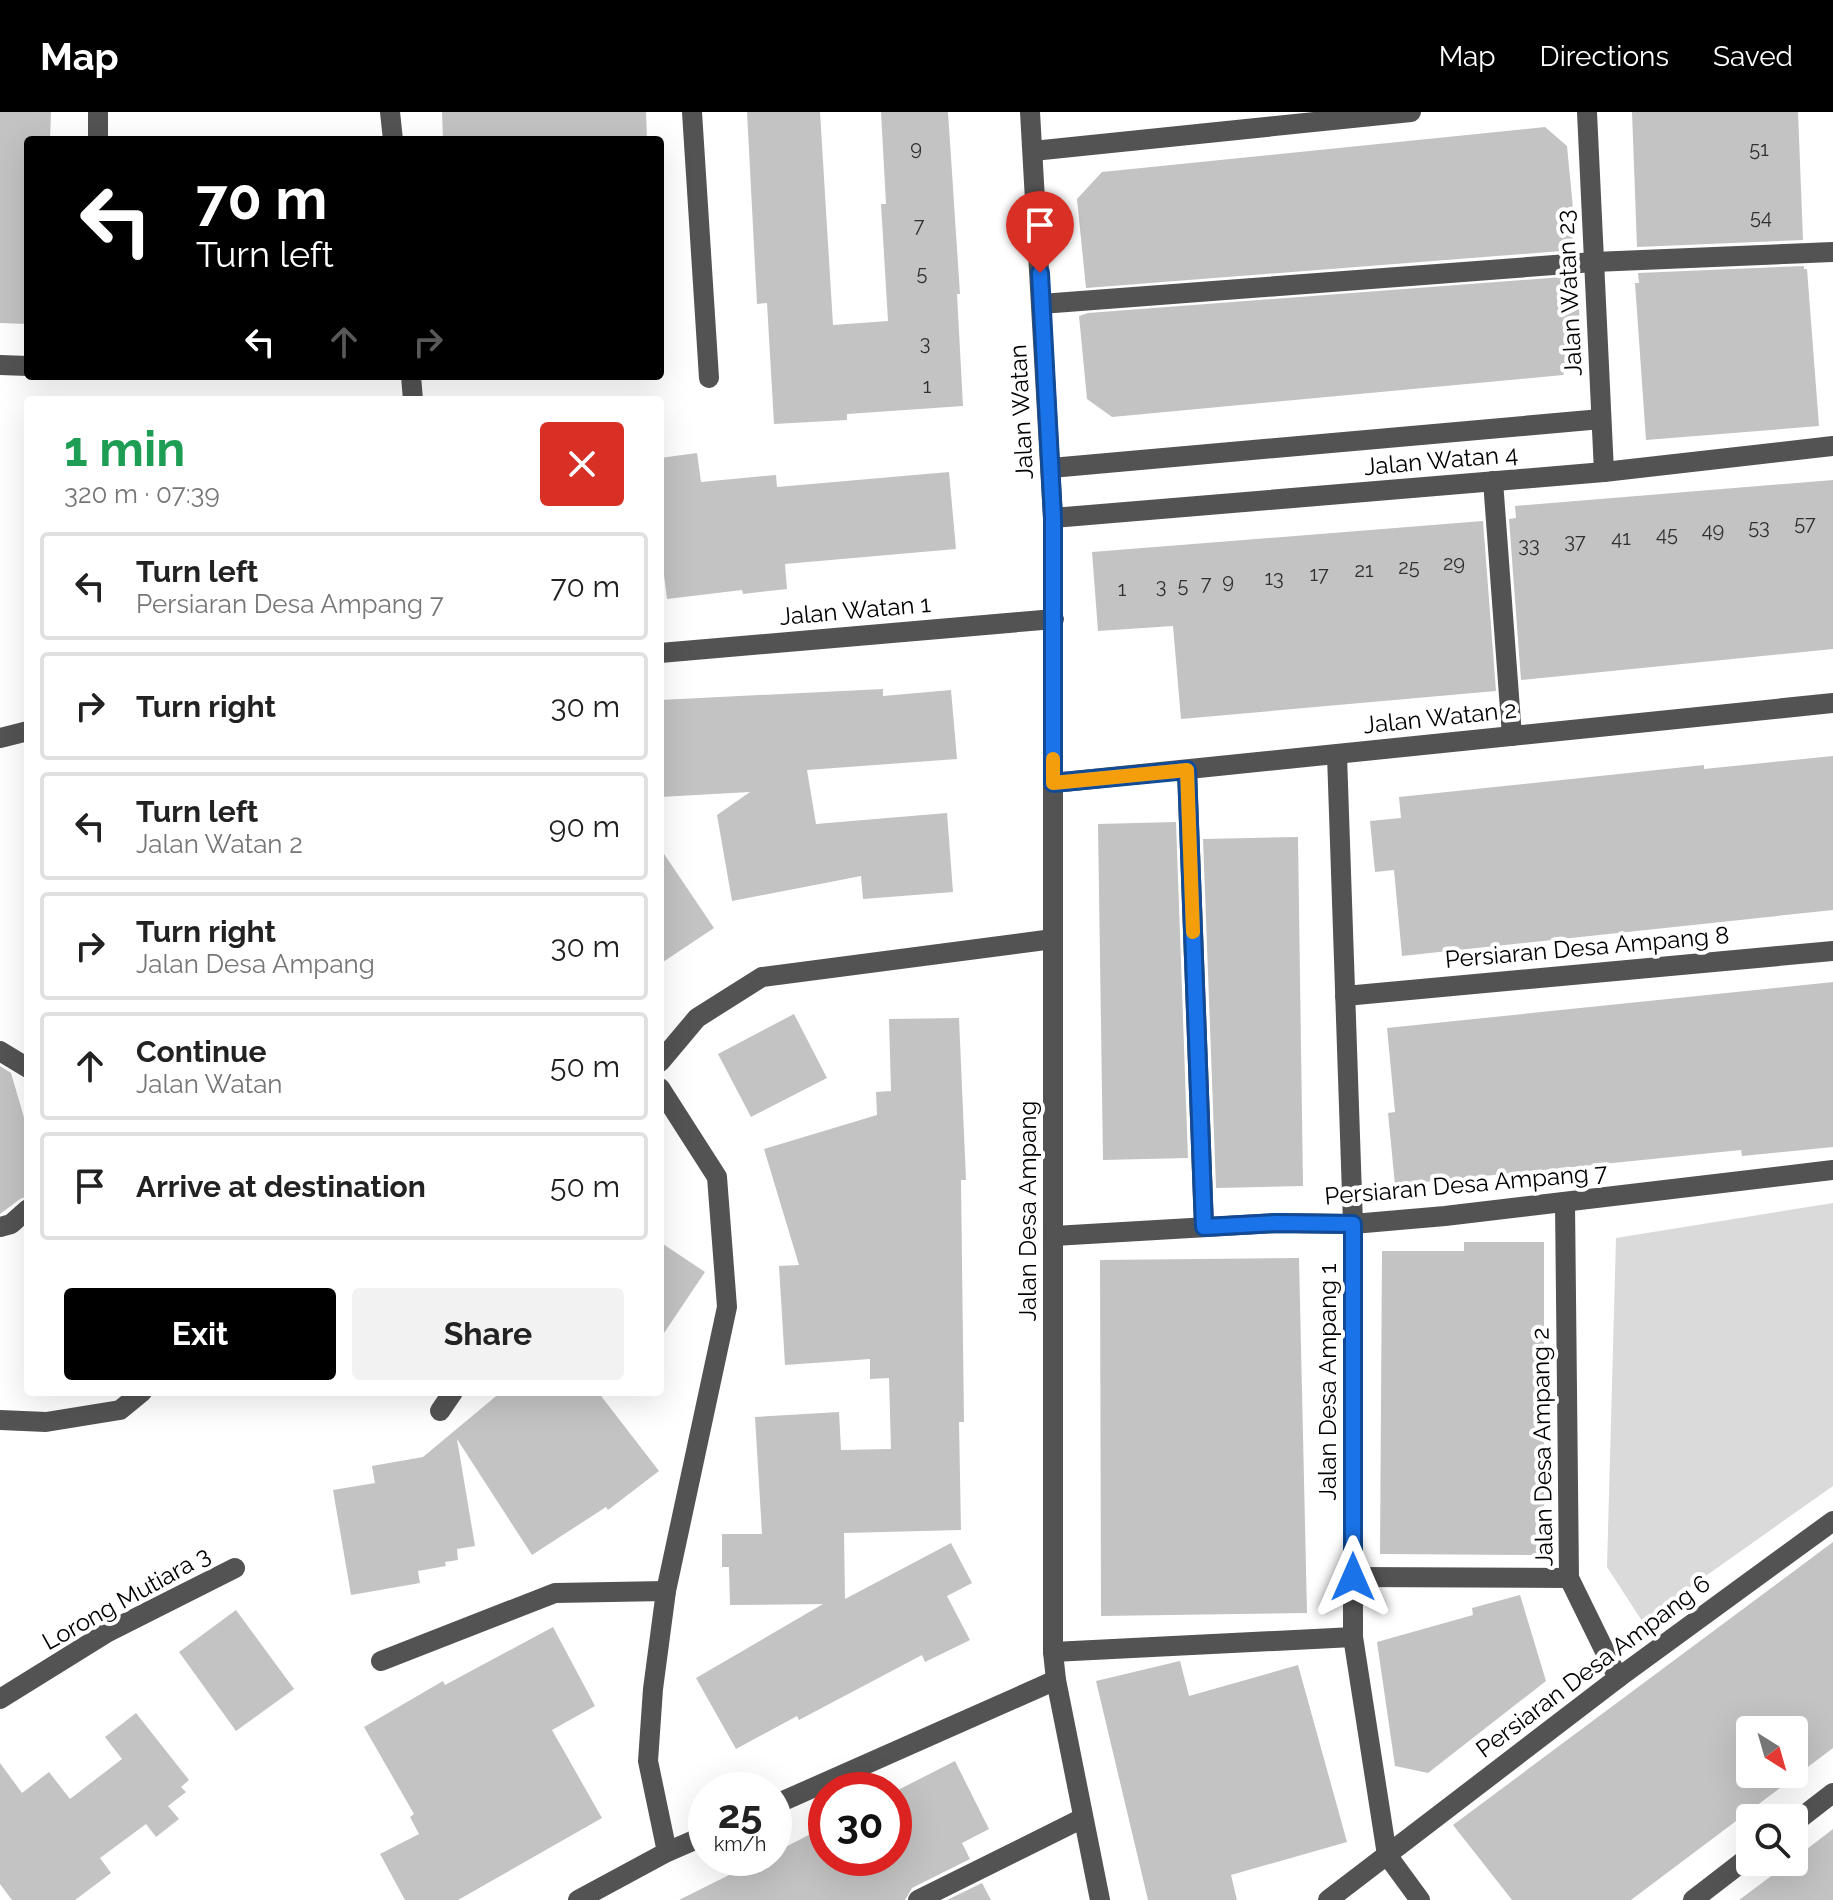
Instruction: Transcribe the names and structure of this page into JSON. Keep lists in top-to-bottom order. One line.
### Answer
{"streets":{"street":["Jalan Watan 23","Jalan Watan","Jalan Watan 4","Jalan Watan 1","Jalan Watan 2","Persiaran Desa Ampang 8","Persiaran Desa Ampang 7","Jalan Desa Ampang","Jalan Desa Ampang 1","Jalan Desa Ampang 2","Lorong Mutiara 3","Persiaran Desa Ampang 6"]},"crossings":[["Jalan Watan 23","Jalan Watan 4"],["Jalan Watan","Jalan Watan 4"],["Jalan Watan","Jalan Desa Ampang"],["Jalan Watan 4","Jalan Desa Ampang"],["Jalan Watan 1","Jalan Desa Ampang"],["Jalan Watan 2","Jalan Desa Ampang"],["Jalan Watan 2","Jalan Desa Ampang 1"],["Persiaran Desa Ampang 8","Jalan Desa Ampang 1"],["Persiaran Desa Ampang 7","Jalan Desa Ampang"],["Persiaran Desa Ampang 7","Jalan Desa Ampang 1"],["Persiaran Desa Ampang 7","Jalan Desa Ampang 2"],["Jalan Desa Ampang 1","Persiaran Desa Ampang 6"],["Jalan Desa Ampang 2","Persiaran Desa Ampang 6"]],"house_numbers":["9","51","54","7","5","3","1","57","53","49","45","41","37","33","29","25","21","17","13","9","7","5","3","1"],"north":"bottom right","page":{"header":"Map","nav":["Map","Directions","Saved"],"turn":["70 m","Turn left"],"heading":["1 min","320 m · 07:39"],"list":[{"name":"Turn left","note":"Persiaran Desa Ampang 7","value":"70 m"},{"name":"Turn right","value":"30 m"},{"name":"Turn left","note":"Jalan Watan 2","value":"90 m"},{"name":"Turn right","note":"Jalan Desa Ampang","value":"30 m"},{"name":"Continue","note":"Jalan Watan","value":"50 m"},{"name":"Arrive at destination","value":"50 m"}],"buttons":["Exit","Share"],"speed":"25 km/h","limit":"30"}}
